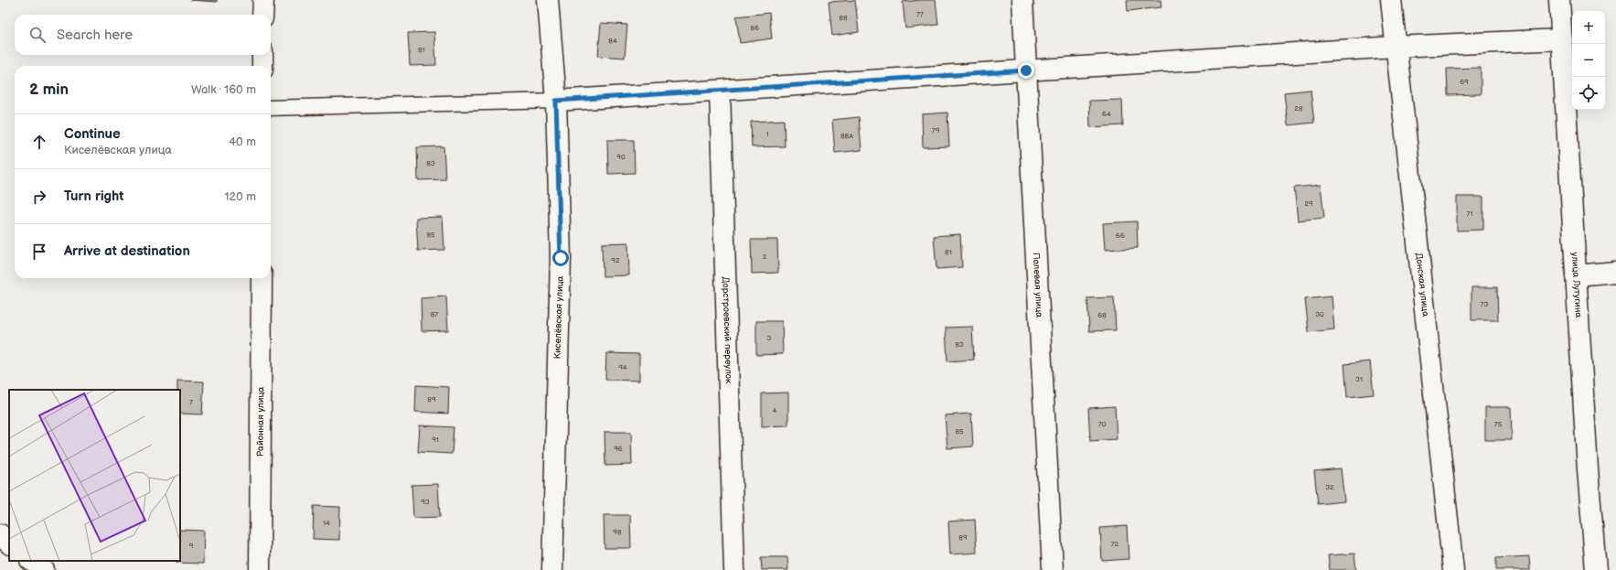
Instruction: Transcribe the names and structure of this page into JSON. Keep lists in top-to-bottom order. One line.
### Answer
{"streets":{"street":["Полевая улица","Донская улица","улица Лутугина","Киселёвская улица","Дорстроевский переулок","Районная улица"]},"house_numbers":["77","88","86","84","81","69","28","64","79","1","88А","90","83","29","71","85","66","81","2","92","73","87","30","68","3","83","94","31","89","7","4","70","75","85","91","96","32","93","14","98","89","72","9"],"page":{"map_buttons":["+","−"],"search":"Search here","heading":["2 min","Walk · 160 m"],"list":[["Continue","Киселёвская улица","40 m"],["Turn right","120 m"],"Arrive at destination"]}}
